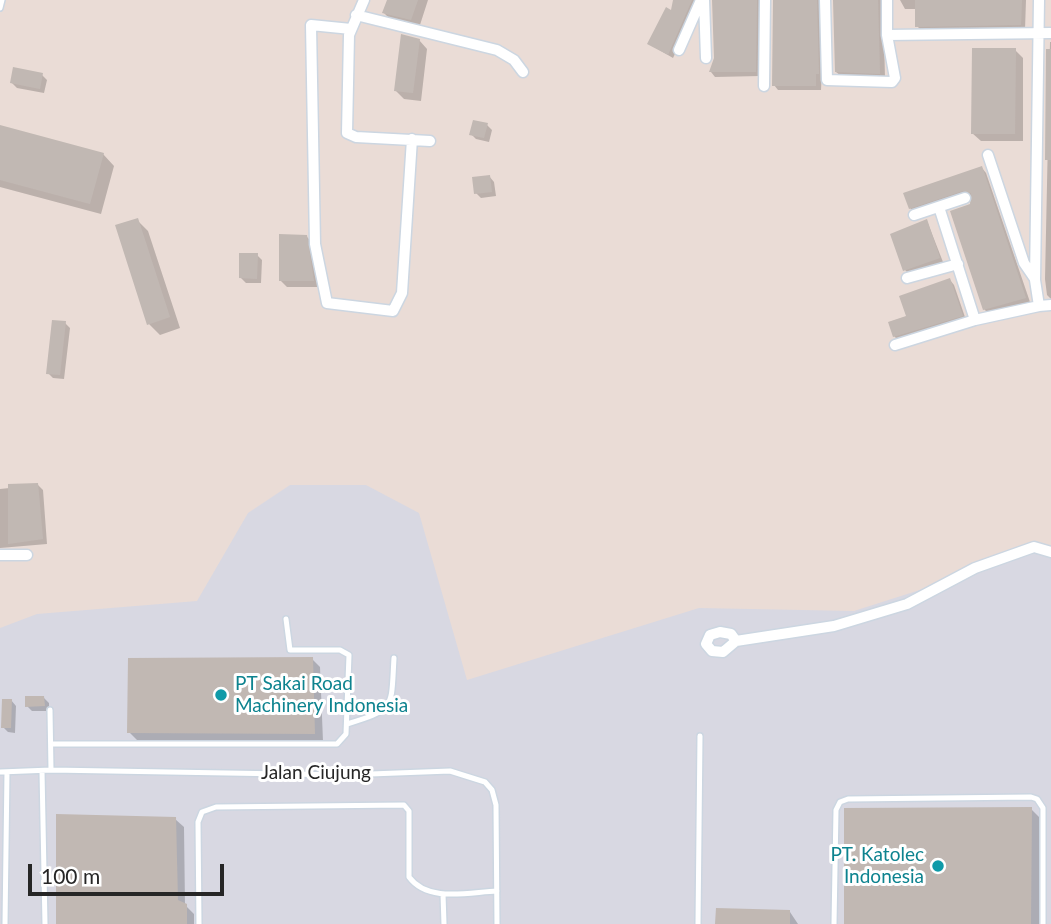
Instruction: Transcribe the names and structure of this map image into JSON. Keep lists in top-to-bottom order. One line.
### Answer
{"streets":{"lane":["Jalan Ciujung"]},"places":["PT Sakai Road Machinery Indonesia","PT. Katolec Indonesia"],"scale_bar":"100 m"}
